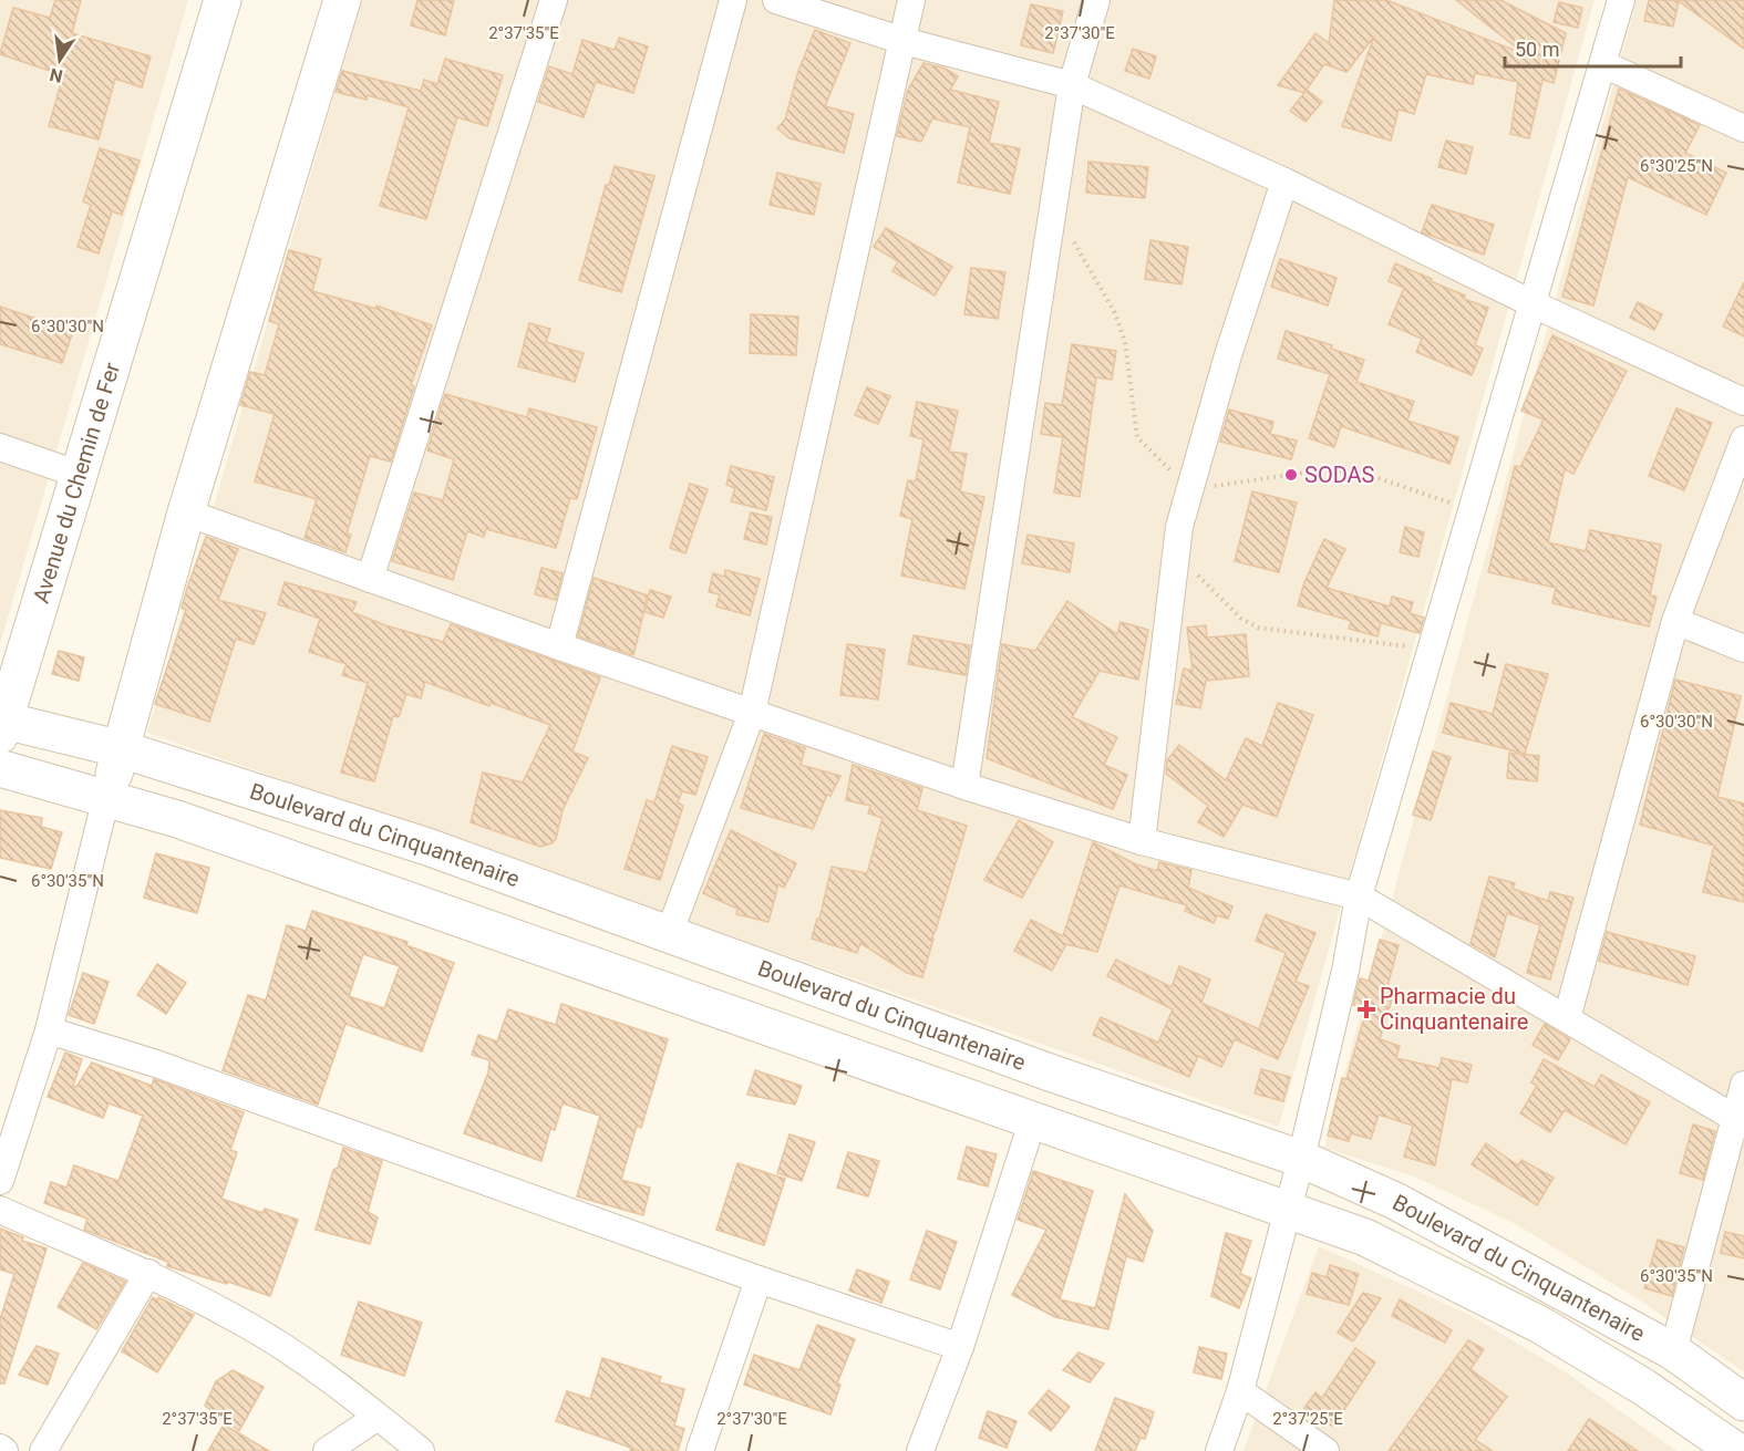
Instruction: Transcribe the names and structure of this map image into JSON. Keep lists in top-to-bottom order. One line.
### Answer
{"streets":{"main road":["Avenue du Chemin de Fer","Boulevard du Cinquantenaire"]},"crossings":[["Avenue du Chemin de Fer","Boulevard du Cinquantenaire"]],"places":{"other":["SODAS"],"health":["Pharmacie du Cinquantenaire"]},"scale_bar":"50 m","north":"bottom","coordinates":["2°37'35\"E","2°37'30\"E","6°30'25\"N","6°30'30\"N","6°30'35\"N","2°37'25\"E"]}
